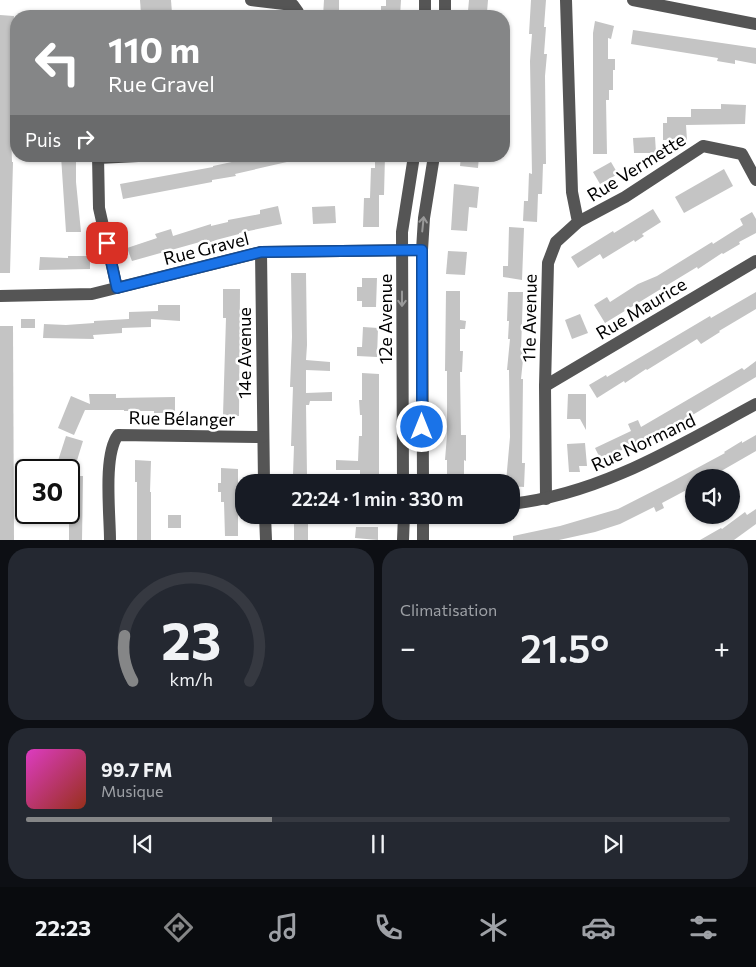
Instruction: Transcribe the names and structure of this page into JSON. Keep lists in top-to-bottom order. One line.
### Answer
{"streets":{"street":["Rue Vermette","Rue Gravel","Rue Maurice","11e Avenue","12e Avenue","14e Avenue","Rue Bélanger","Rue Normand"]},"crossings":[["Rue Vermette","11e Avenue"],["Rue Gravel","12e Avenue"],["Rue Gravel","14e Avenue"],["Rue Maurice","11e Avenue"],["11e Avenue","Rue Normand"],["14e Avenue","Rue Bélanger"]],"page":{"turn":["110 m","Rue Gravel"],"then":"Puis","limit":"30","trip":"22:24 · 1 min · 330 m","tile":"Climatisation","heat":["−","21.5°","+"],"song":["99.7 FM","Musique"],"tabs":"22:23","gauge":["23","km/h"]}}
